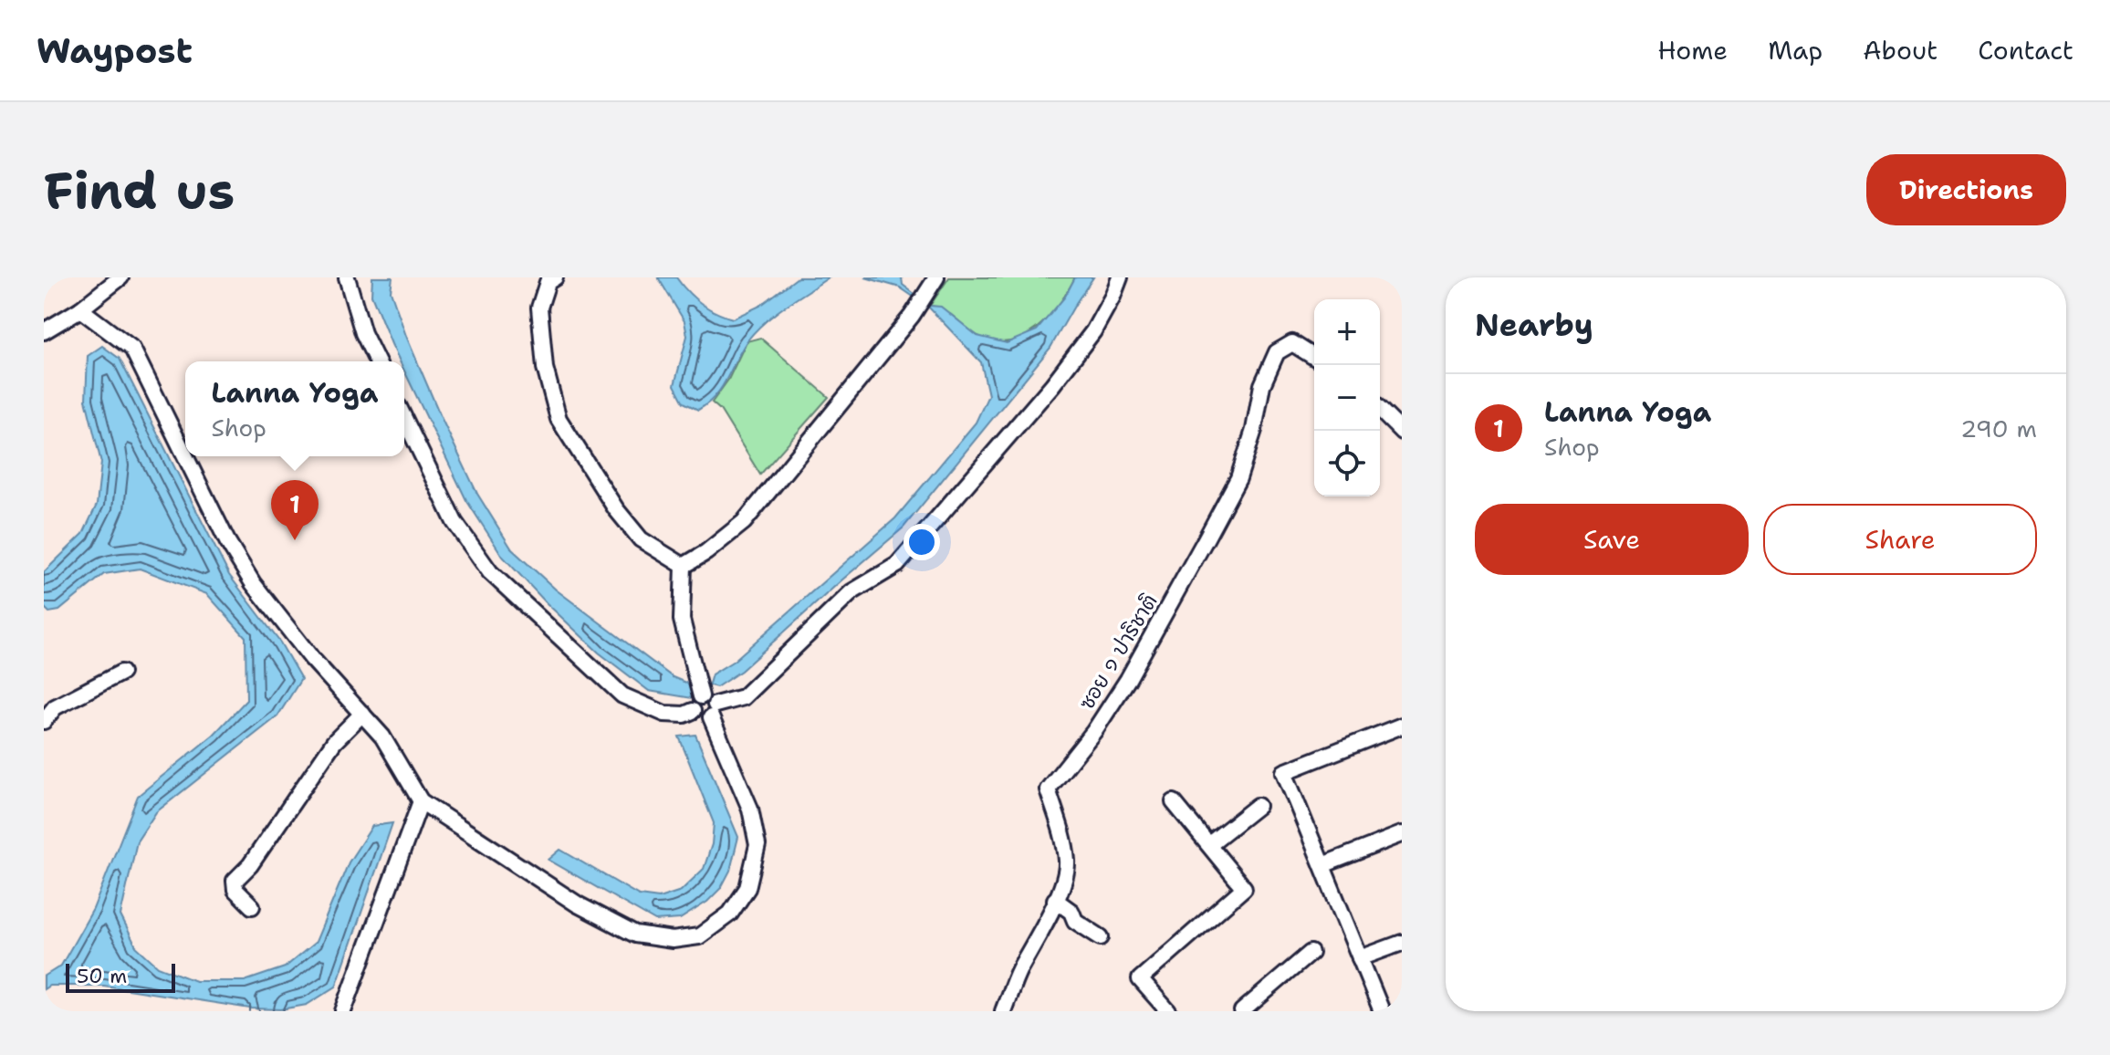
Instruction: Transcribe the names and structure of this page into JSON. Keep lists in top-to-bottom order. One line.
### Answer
{"streets":{"street":["ซอย ๑ ปาริชาติ"]},"scale_bar":"50 m","page":{"header":"Waypost","nav":["Home","Map","About","Contact"],"buttons":["Directions",["Save","Share"]],"title":"Find us","heading":"Nearby","map_buttons":["+","−"],"popup":["Lanna Yoga","Shop"],"list":[{"mark":"1","name":"Lanna Yoga","note":"Shop","value":"290 m"}],"pins":"1","scale":"50 m"}}
